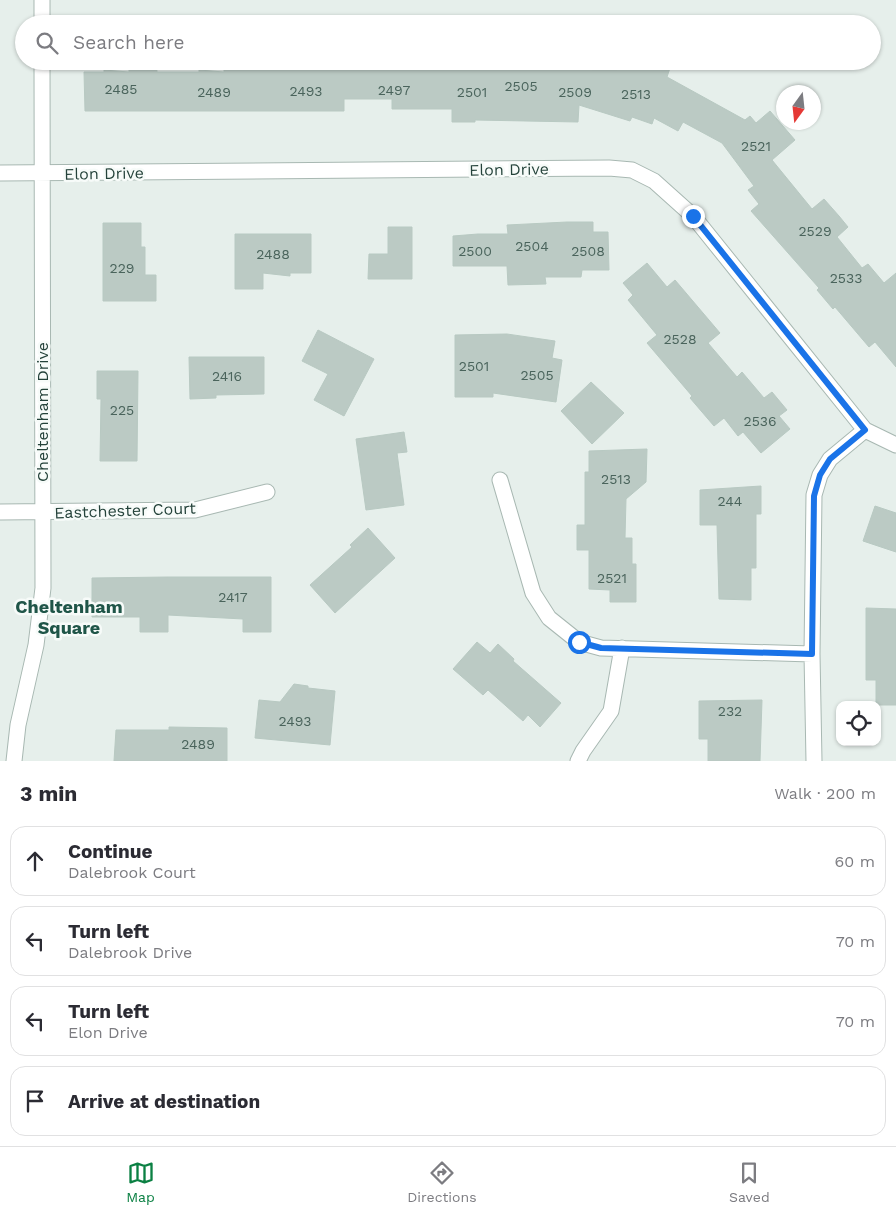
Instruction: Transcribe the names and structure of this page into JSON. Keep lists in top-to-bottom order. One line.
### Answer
{"streets":{"street":["Elon Drive","Cheltenham Drive","Eastchester Court"]},"crossings":[["Elon Drive","Cheltenham Drive"],["Cheltenham Drive","Eastchester Court"]],"districts":["Cheltenham Square"],"house_numbers":["2505","2485","2497","2493","2489","2501","2509","2513","2521","2529","2504","2500","2508","2488","229","2533","2528","2501","2505","2416","225","2536","2513","244","2521","2417","232","2493","2489"],"north":"bottom","page":{"search":"Search here","heading":["3 min","Walk · 200 m"],"list":[["Continue","Dalebrook Court","60 m"],["Turn left","Dalebrook Drive","70 m"],["Turn left","Elon Drive","70 m"],"Arrive at destination"],"nav":["Map","Directions","Saved"]}}
